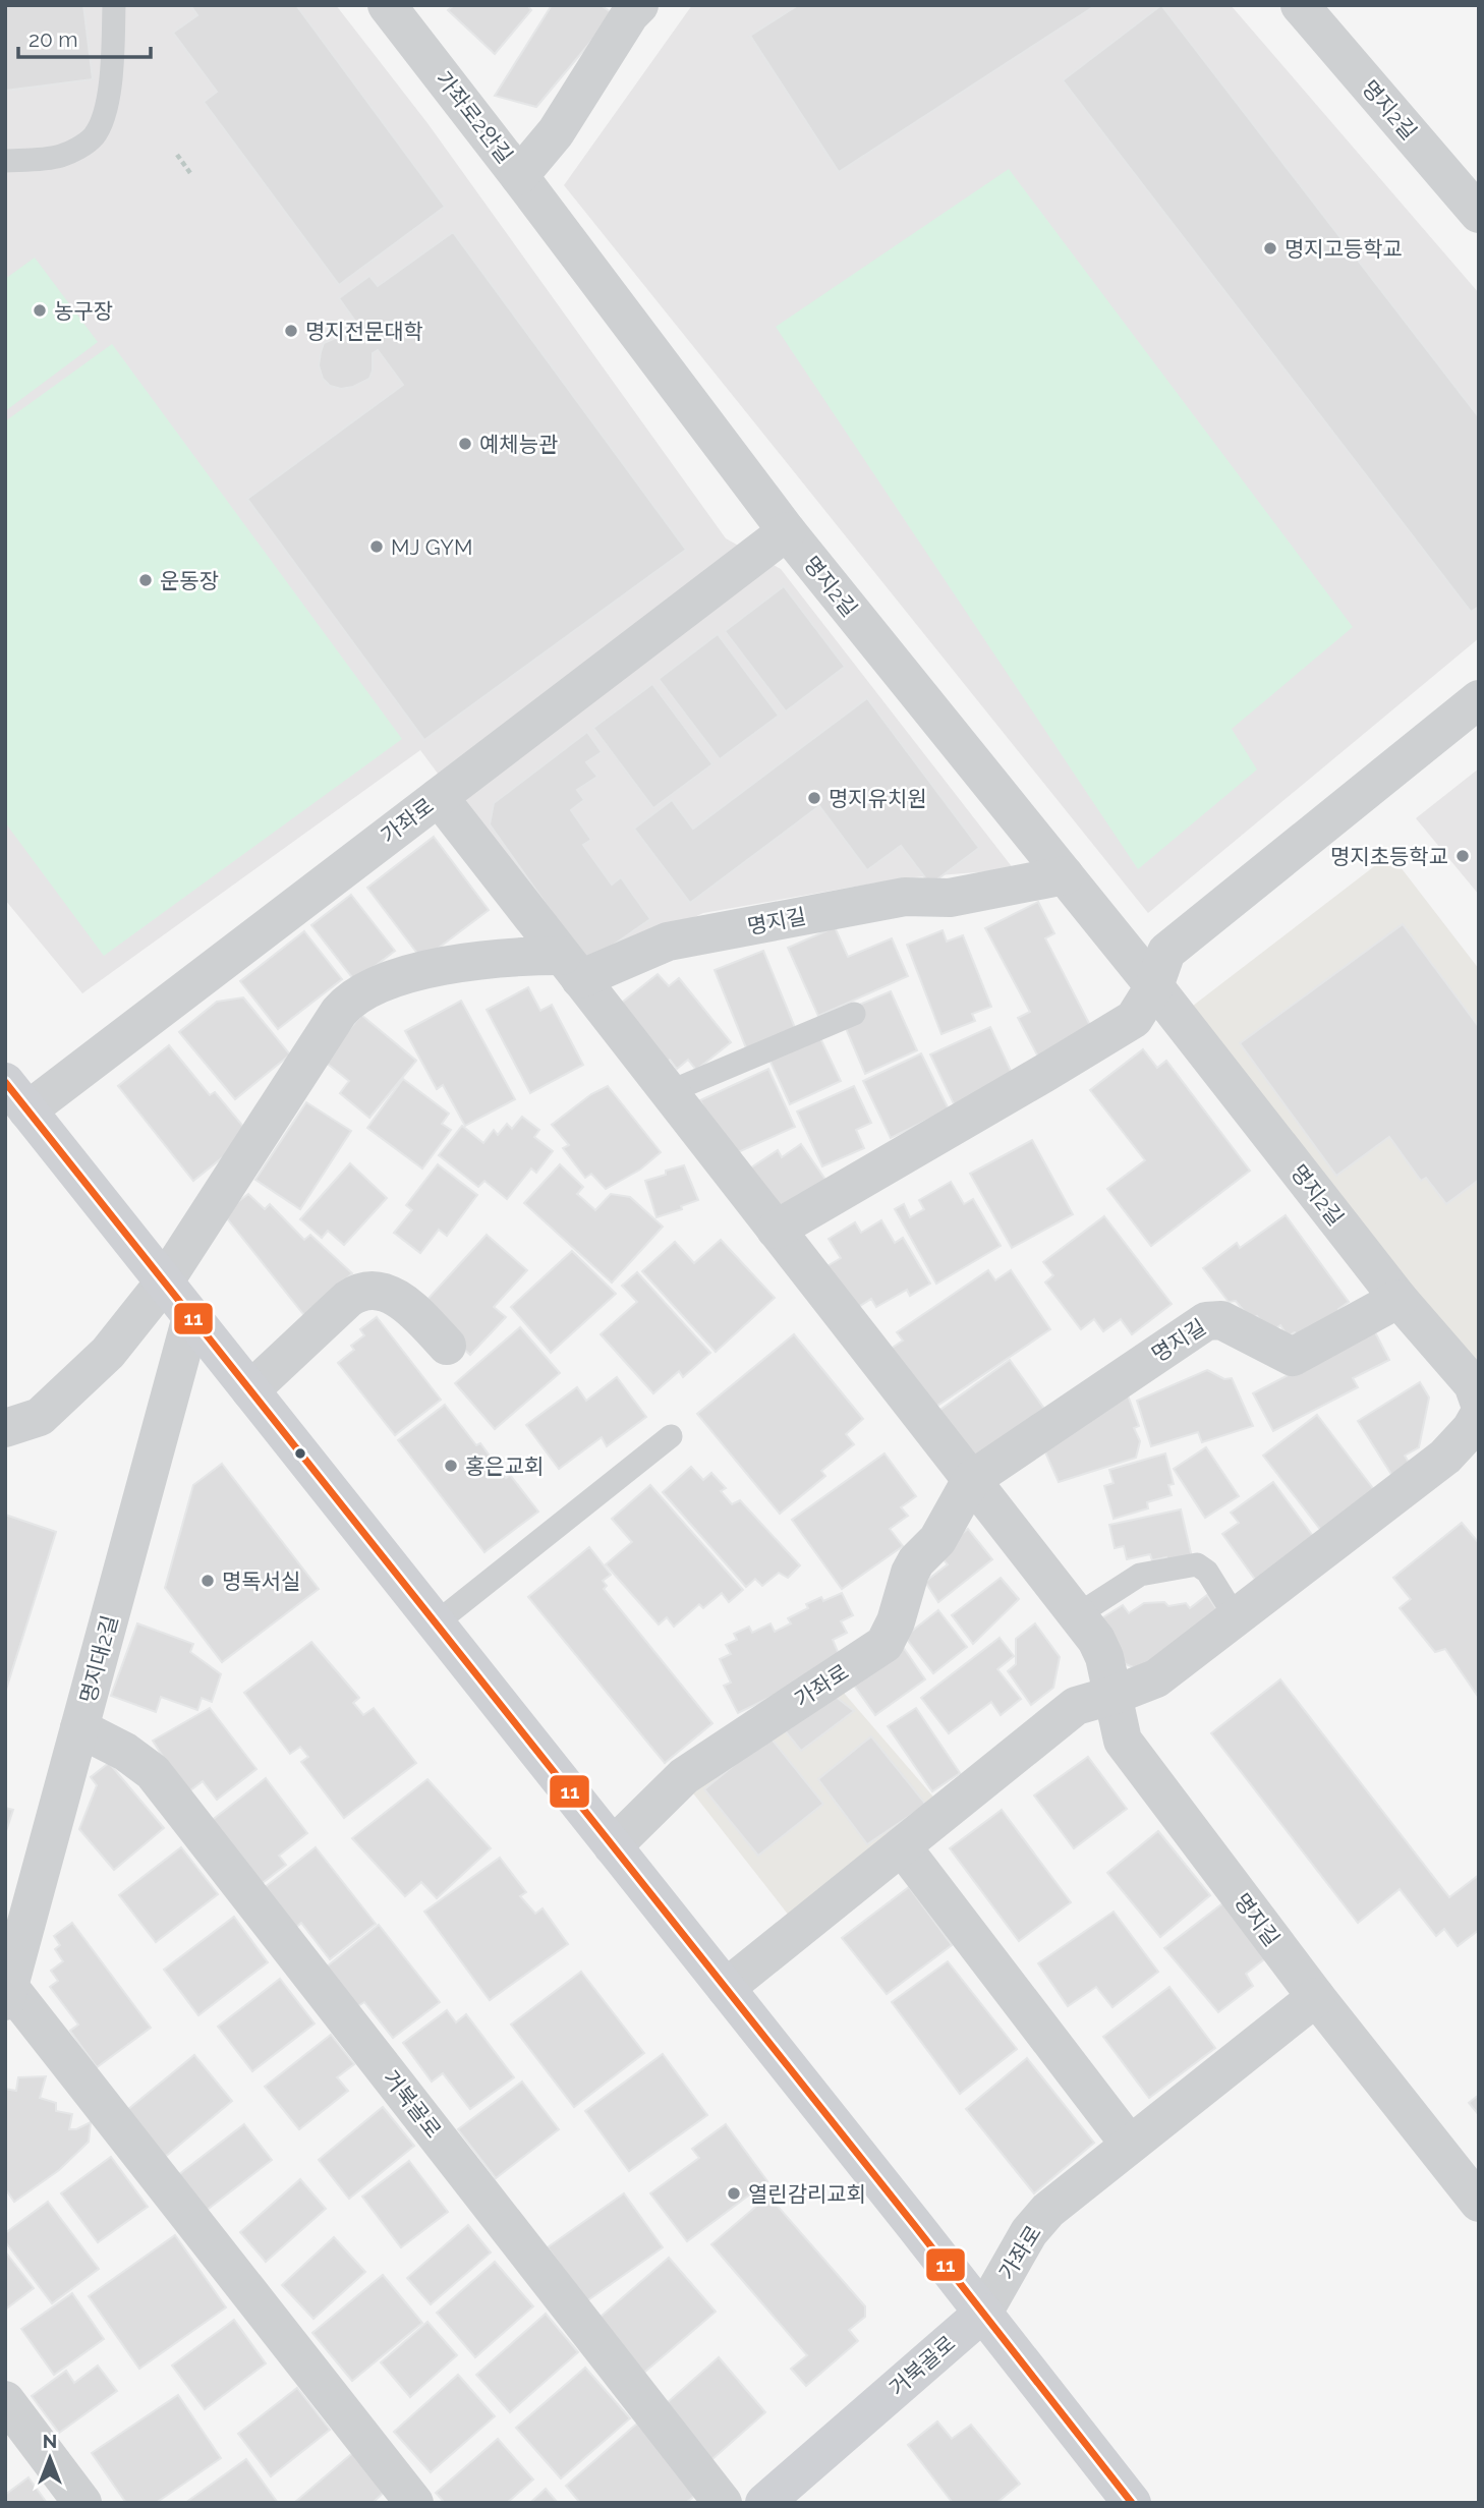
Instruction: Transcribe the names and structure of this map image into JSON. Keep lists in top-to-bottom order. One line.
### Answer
{"streets":{"main road":["가좌로","거북골로"],"street":["명지2길","가좌로2안길","명지길","명지대2길"]},"crossings":[["명지2길","가좌로2안길"],["명지2길","가좌로"],["명지2길","명지길"],["가좌로","명지길"],["가좌로","명지대2길"],["가좌로","거북골로"],["명지대2길","거북골로"]],"places":["명지고등학교","농구장","명지전문대학","예체능관","MJ GYM","운동장","명지유치원","명지초등학교","홍은교회","명독서실","열린감리교회"],"lines":["transit line 11"],"scale_bar":"20 m","north":"top"}
